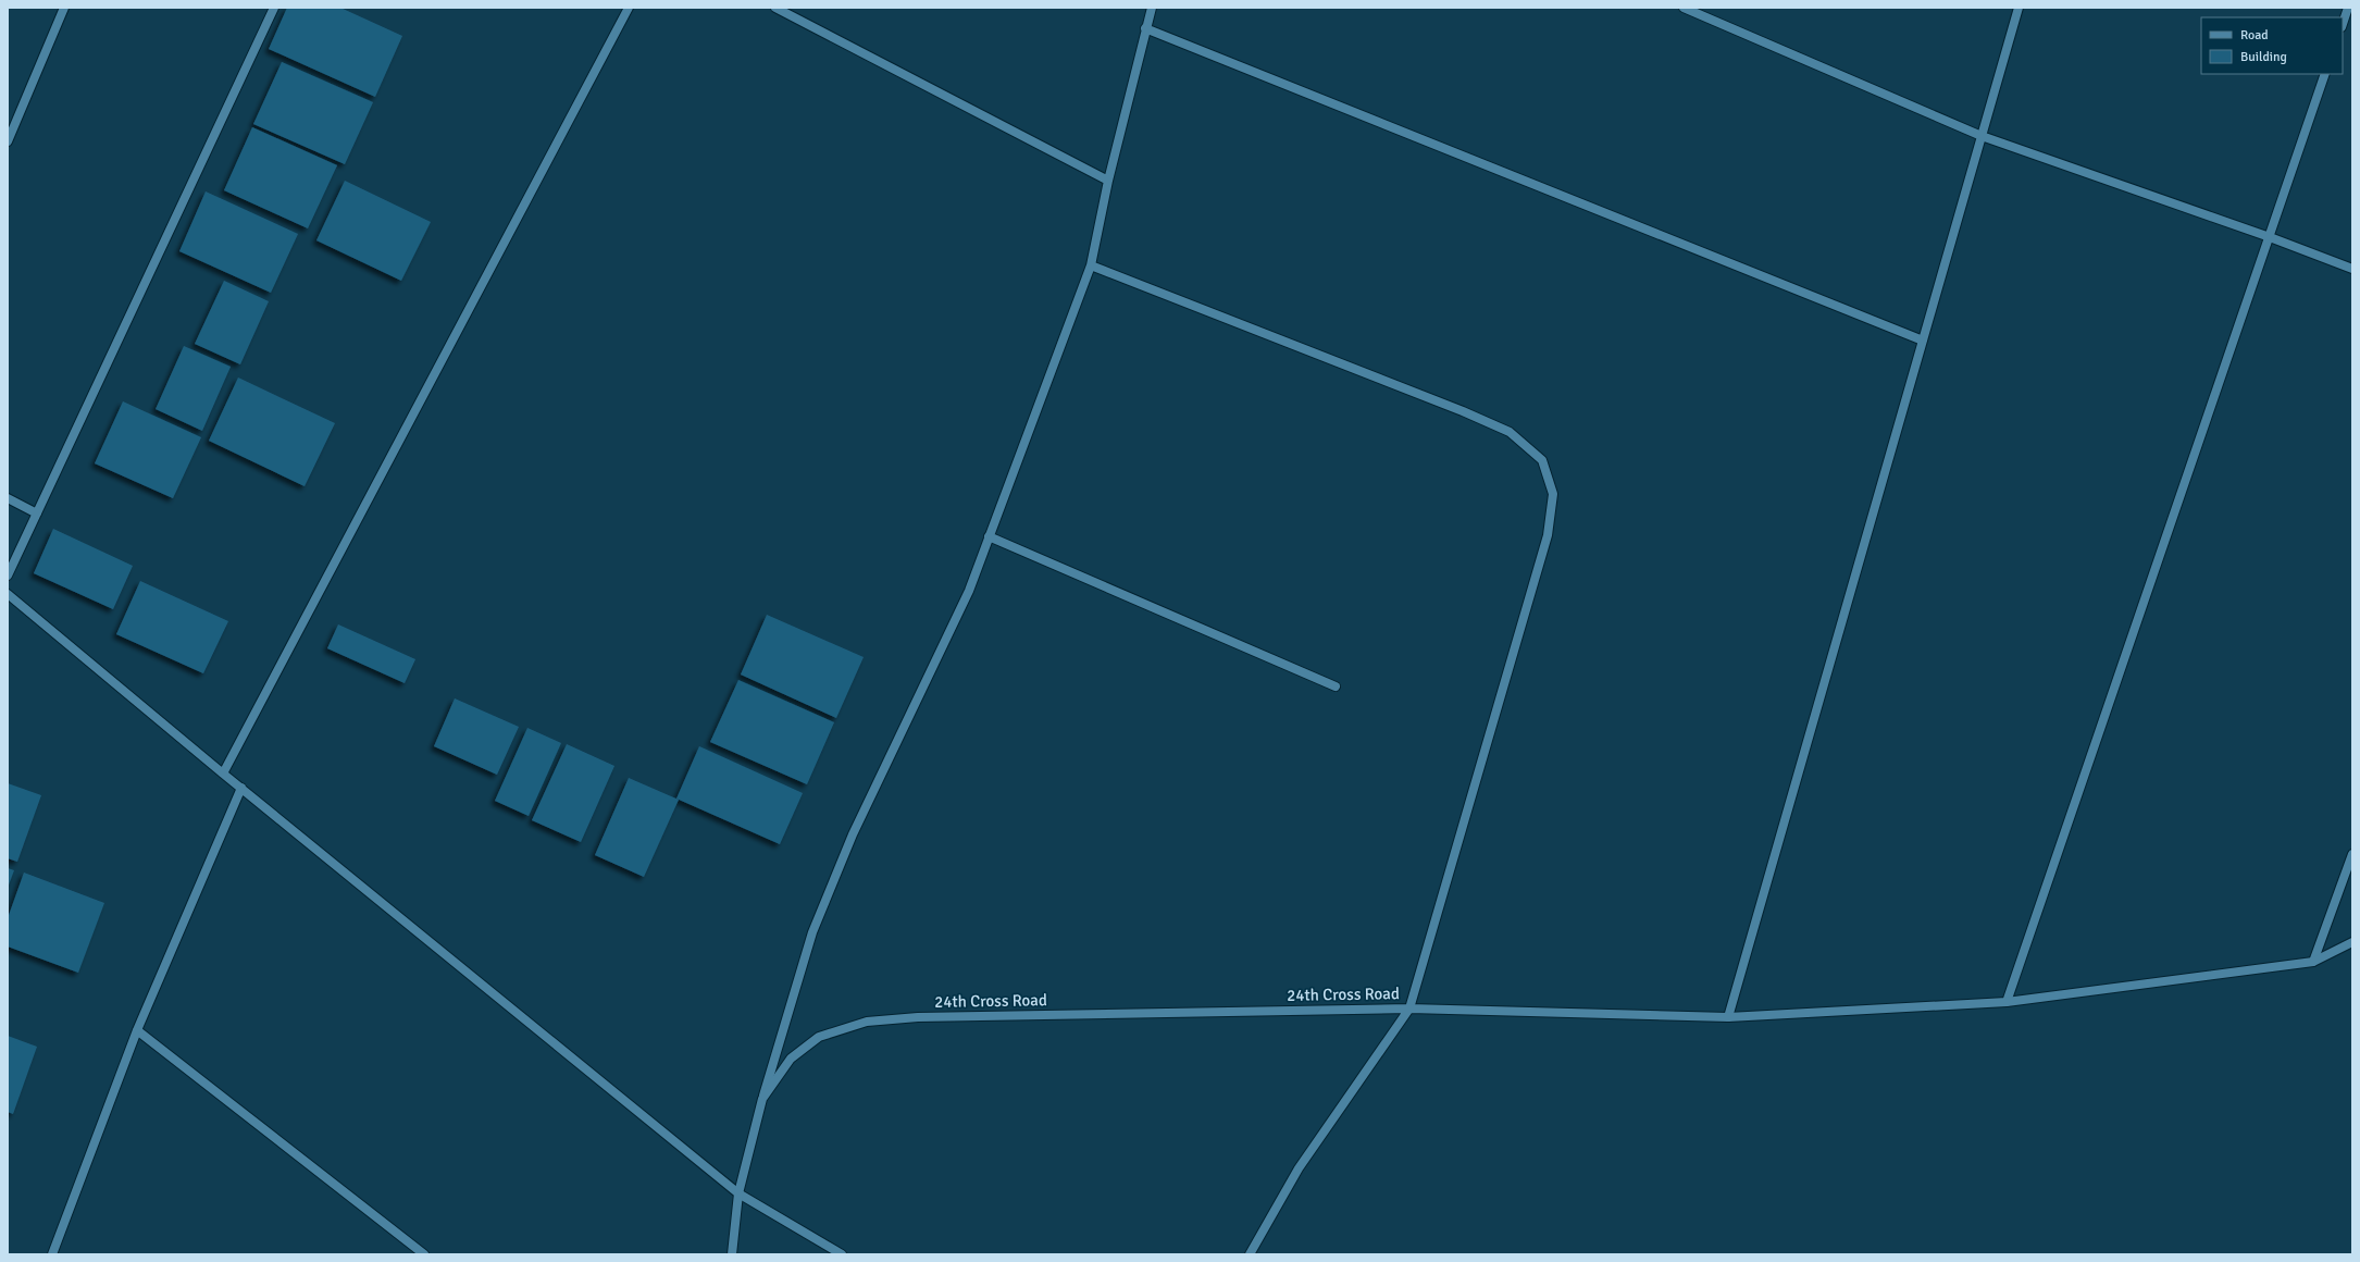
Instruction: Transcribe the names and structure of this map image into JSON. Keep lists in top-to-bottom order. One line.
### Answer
{"streets":{"street":["24th Cross Road"]},"legend":["Road","Building"]}
